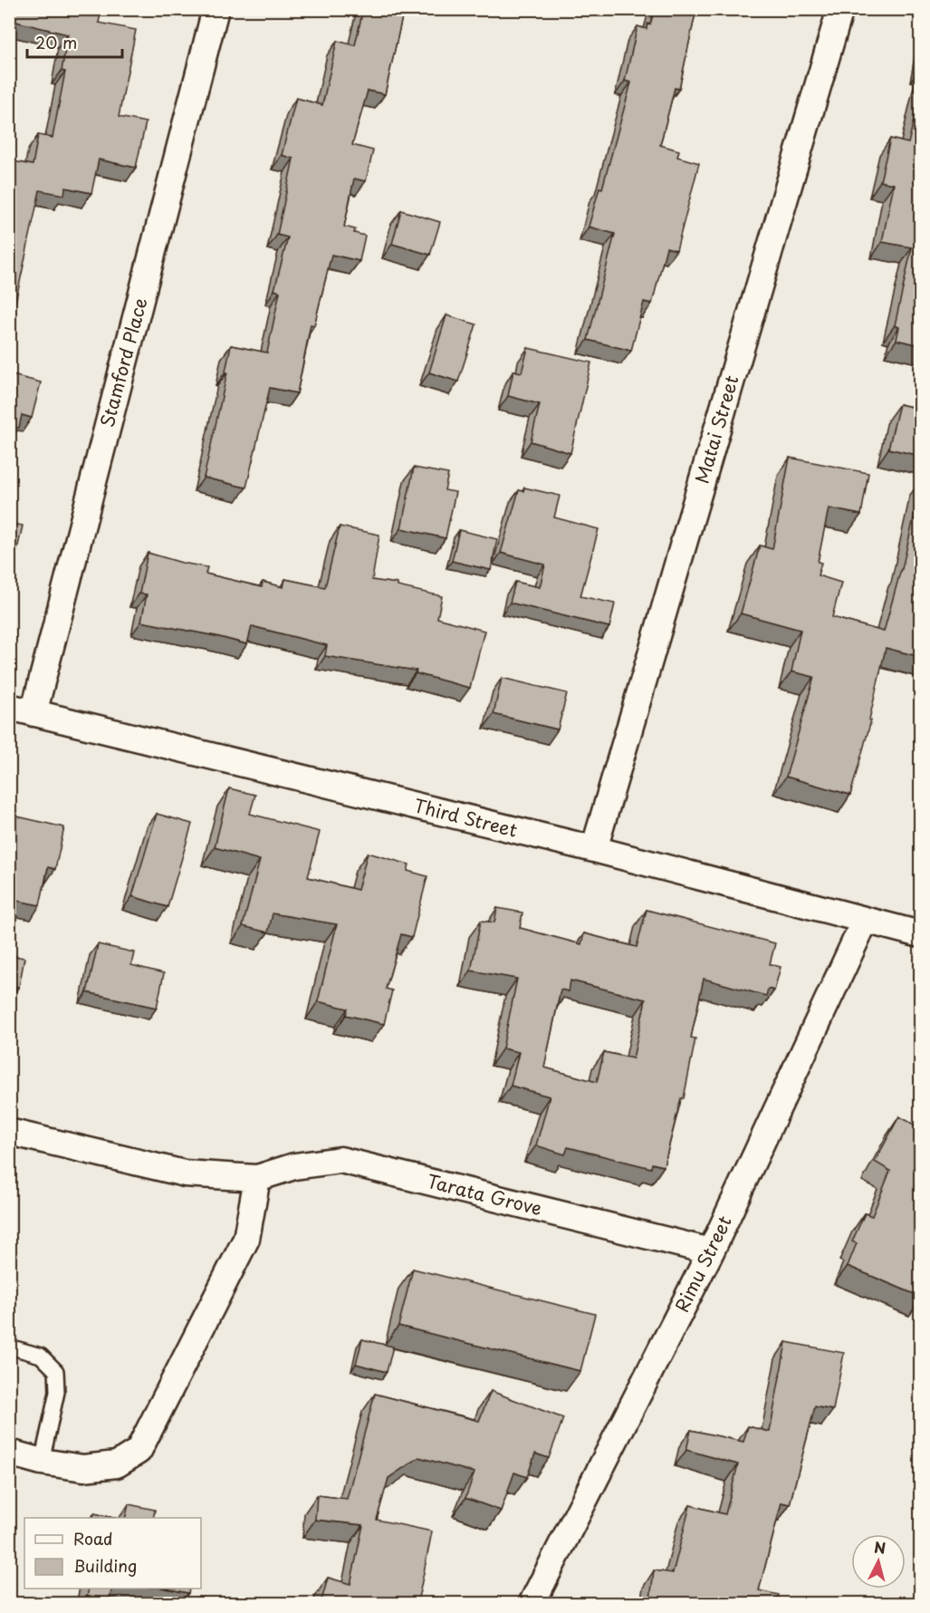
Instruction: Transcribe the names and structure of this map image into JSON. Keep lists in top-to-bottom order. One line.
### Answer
{"streets":{"street":["Stamford Place","Matai Street","Third Street","Tarata Grove","Rimu Street"]},"crossings":[["Stamford Place","Third Street"],["Matai Street","Third Street"],["Third Street","Rimu Street"],["Tarata Grove","Rimu Street"]],"legend":["Road","Building"],"scale_bar":"20 m","north":"top"}
